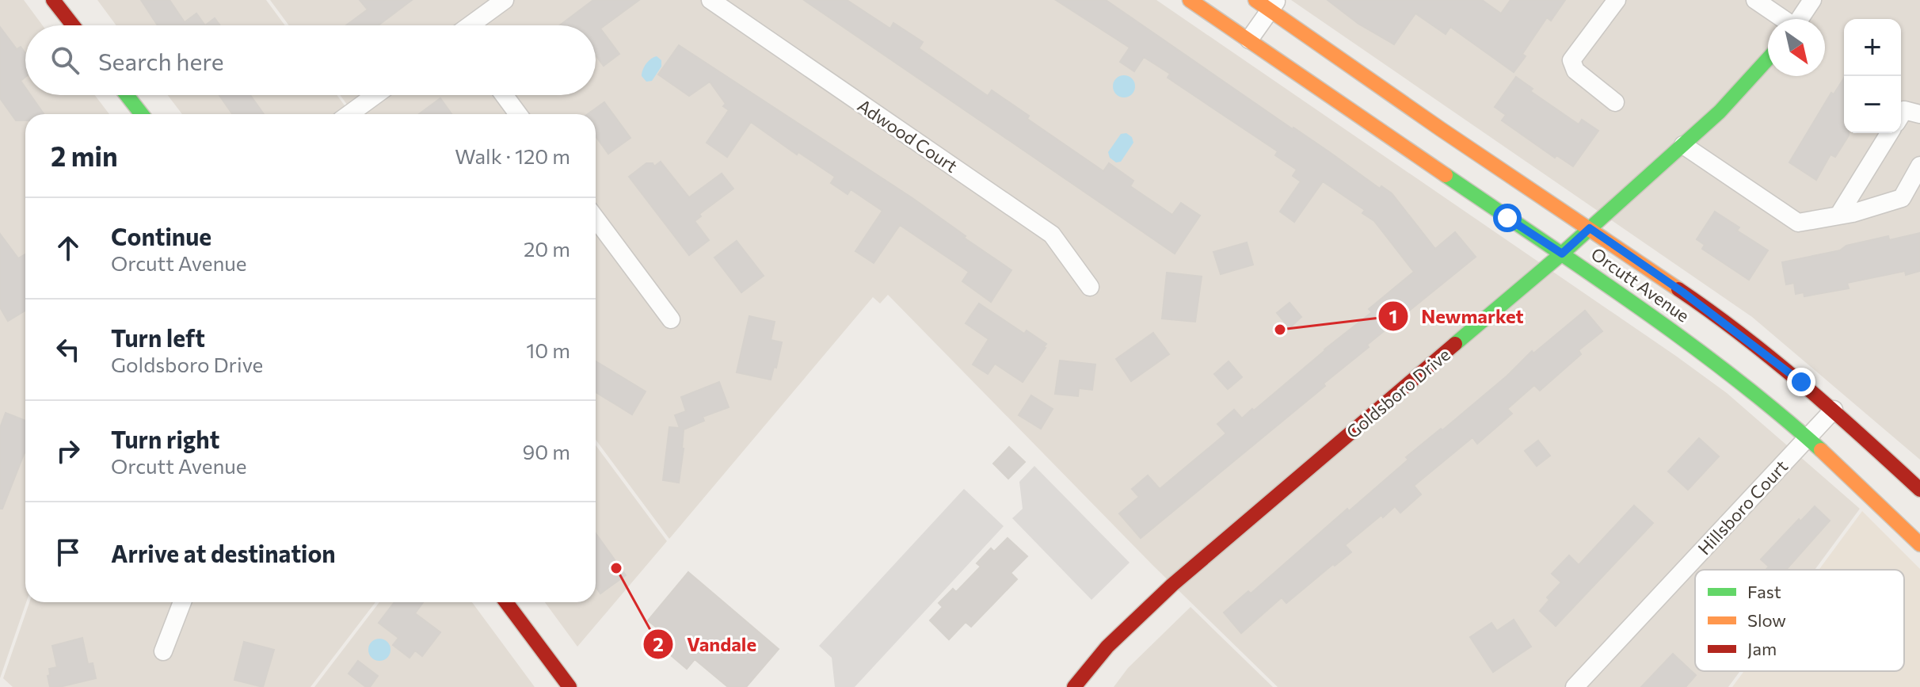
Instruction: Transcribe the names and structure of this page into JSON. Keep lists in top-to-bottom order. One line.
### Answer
{"streets":{"main road":["Orcutt Avenue","Goldsboro Drive"],"street":["Adwood Court","Hillsboro Court"]},"crossings":[["Orcutt Avenue","Goldsboro Drive"],["Orcutt Avenue","Hillsboro Court"]],"places":["Newmarket","Vandale"],"legend":["Fast","Slow","Jam"],"north":"bottom right","page":{"map_buttons":["+","−"],"search":"Search here","heading":["2 min","Walk · 120 m"],"list":[["Continue","Orcutt Avenue","20 m"],["Turn left","Goldsboro Drive","10 m"],["Turn right","Orcutt Avenue","90 m"],"Arrive at destination"]}}
